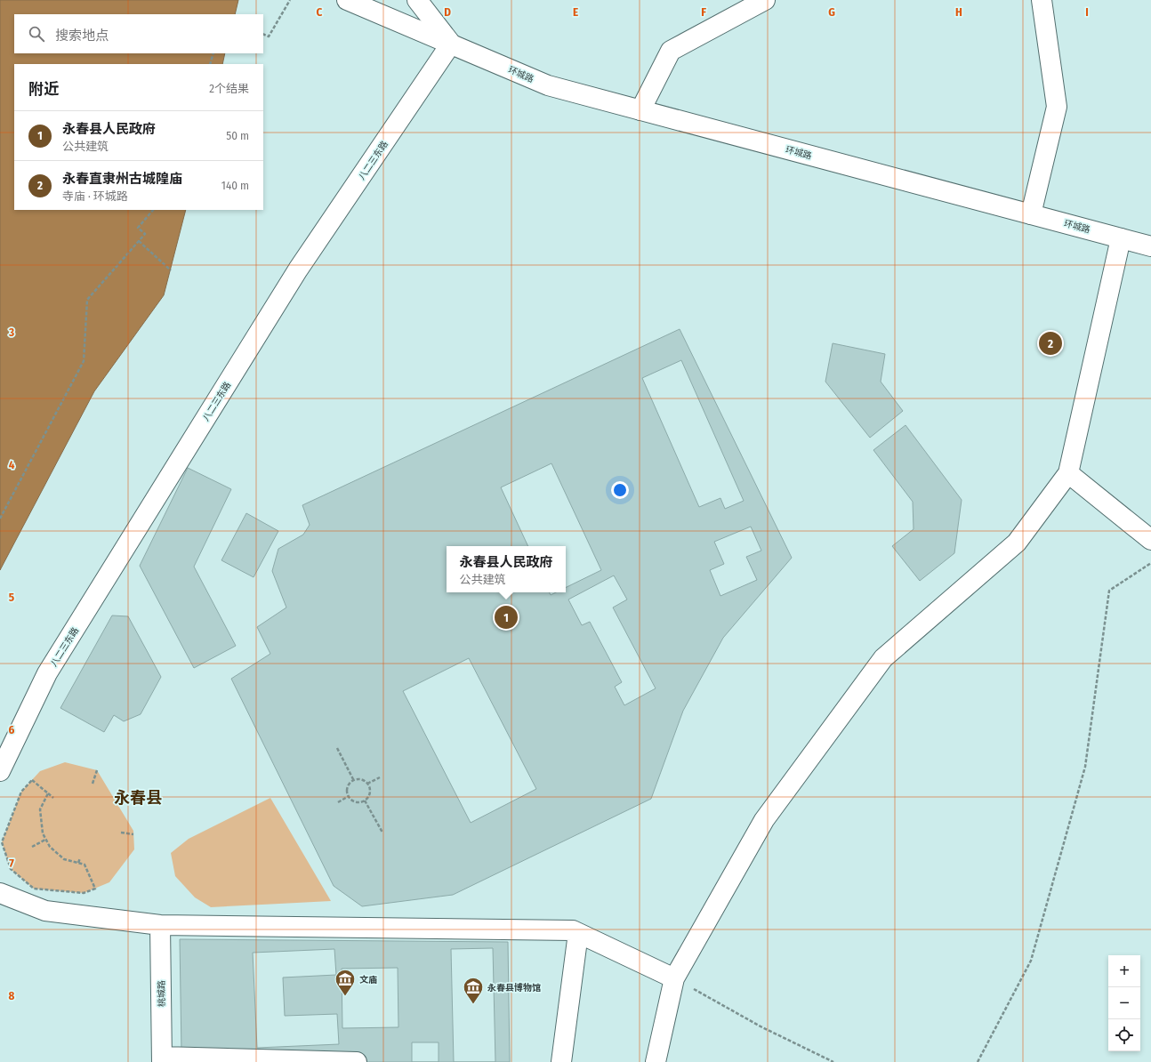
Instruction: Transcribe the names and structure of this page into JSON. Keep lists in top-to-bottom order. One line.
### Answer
{"streets":{"street":["环城路","八二三东路","桃城路"]},"crossings":[["环城路","八二三东路"]],"districts":["永春县"],"places":{"museum":["文庙","永春县博物馆"]},"page":{"search":"搜索地点","heading":["附近","2个结果"],"list":[{"mark":"1","name":"永春县人民政府","note":"公共建筑","value":"50 m"},{"mark":"2","name":"永春直隶州古城隍庙","note":"寺庙 · 环城路","value":"140 m"}],"pins":["2","1"],"popup":["永春县人民政府","公共建筑"],"map_buttons":["+","−"]},"grid":{"columns":["C","D","E","F","G","H","I"],"rows":["3","4","5","6","7","8"]}}
